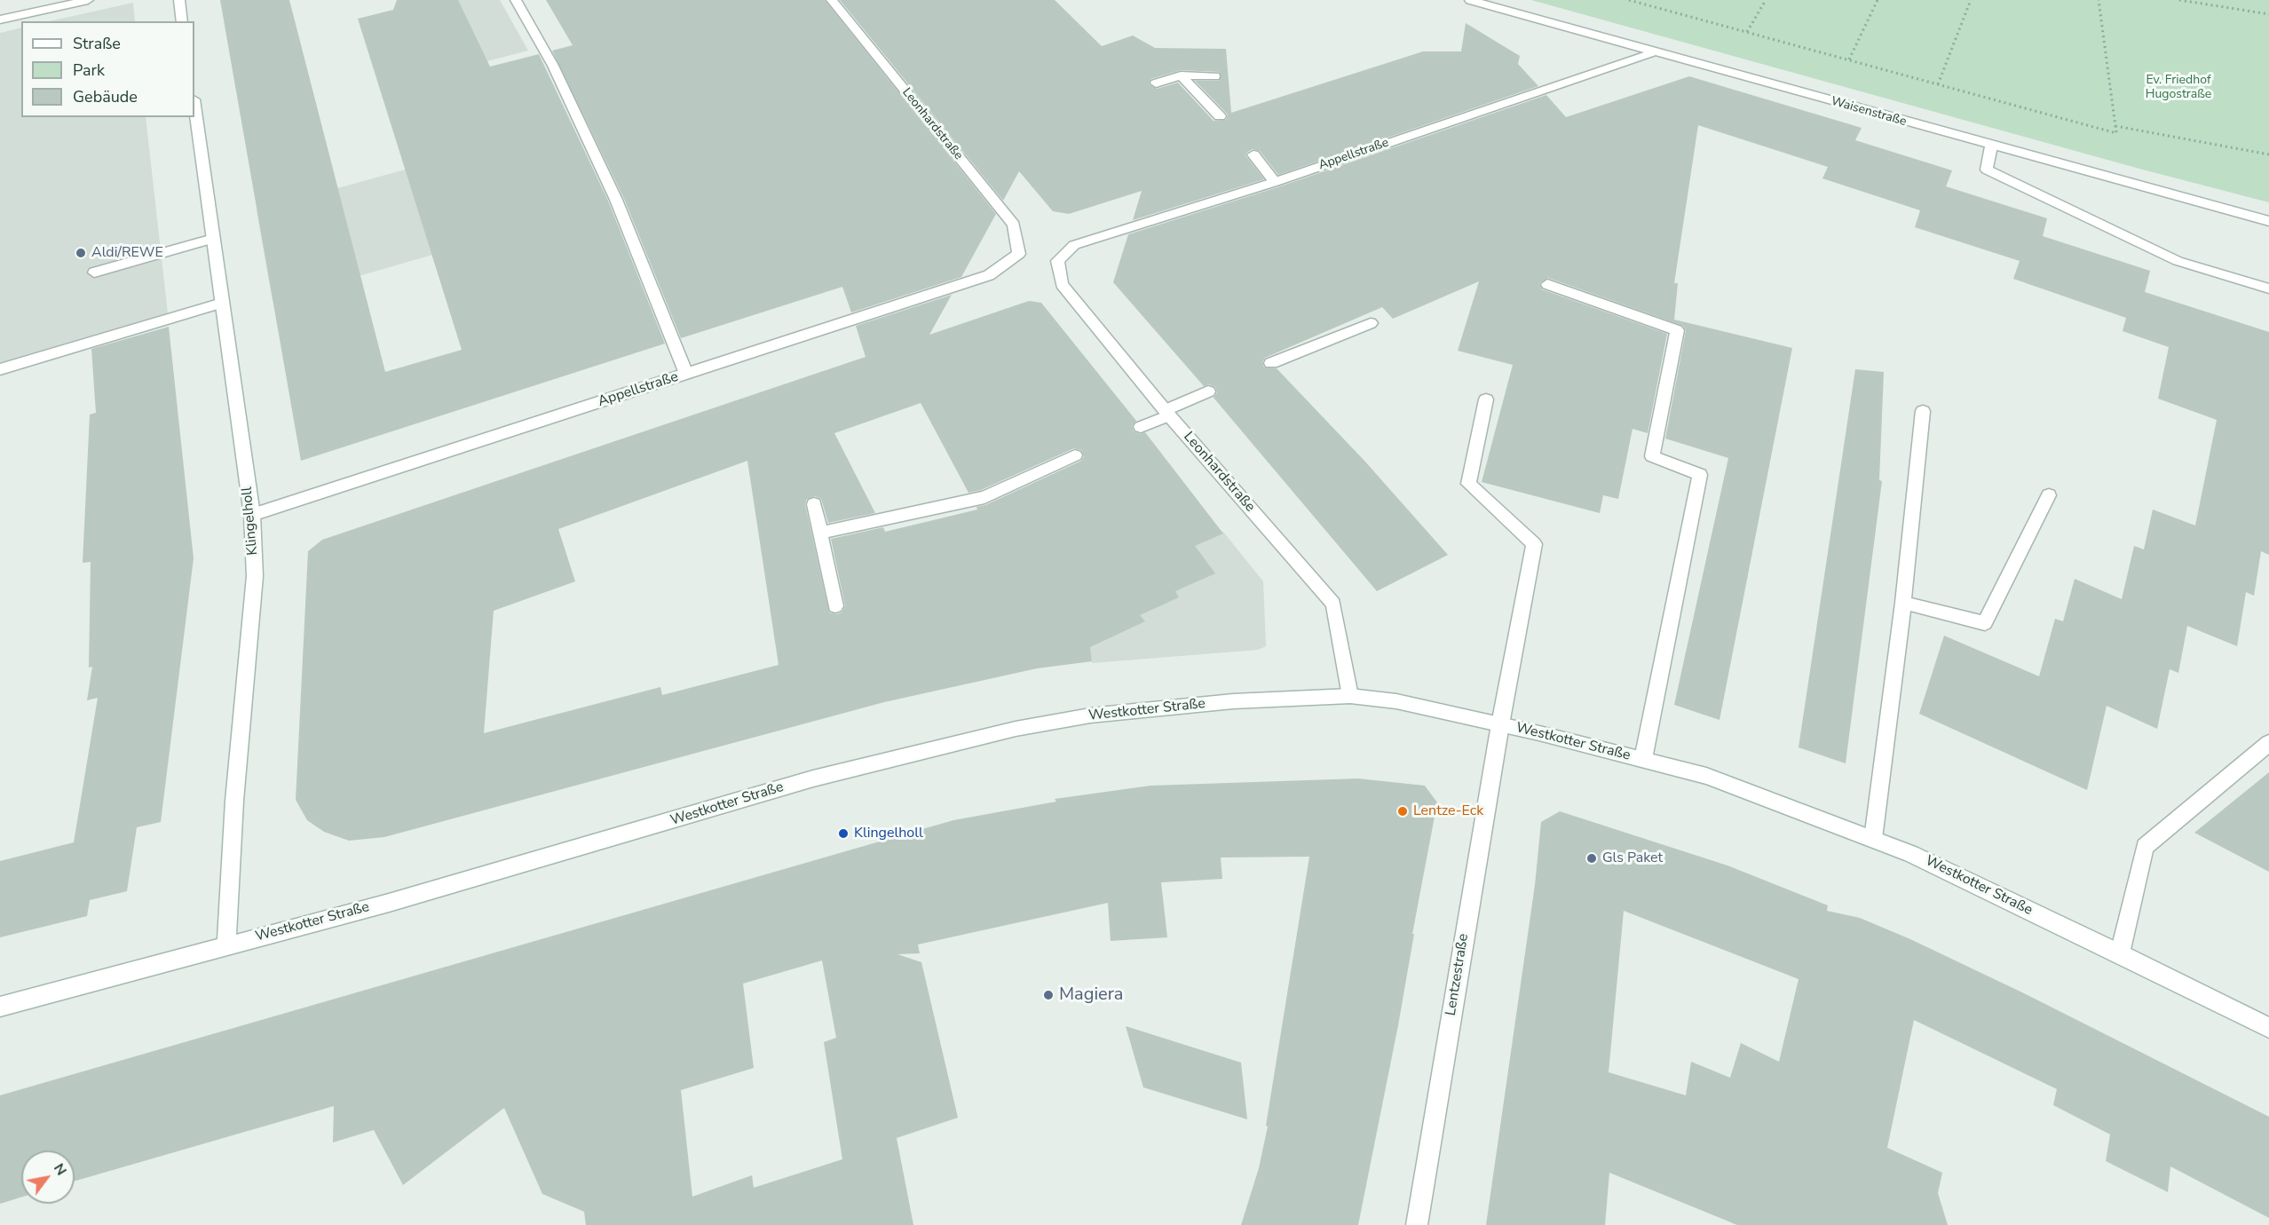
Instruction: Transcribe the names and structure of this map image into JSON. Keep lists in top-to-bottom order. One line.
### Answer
{"streets":{"street":["Waisenstraße","Leonhardstraße","Appellstraße","Klingelholl","Westkotter Straße","Lentzestraße"]},"crossings":[["Waisenstraße","Appellstraße"],["Leonhardstraße","Appellstraße"],["Leonhardstraße","Westkotter Straße"],["Appellstraße","Klingelholl"],["Klingelholl","Westkotter Straße"],["Westkotter Straße","Lentzestraße"]],"parks":["Ev. Friedhof Hugostraße"],"places":["Aldi/REWE","Lentze-Eck","Klingelholl","Gls Paket","Magiera"],"legend":["Straße","Park","Gebäude"],"north":"top right"}
